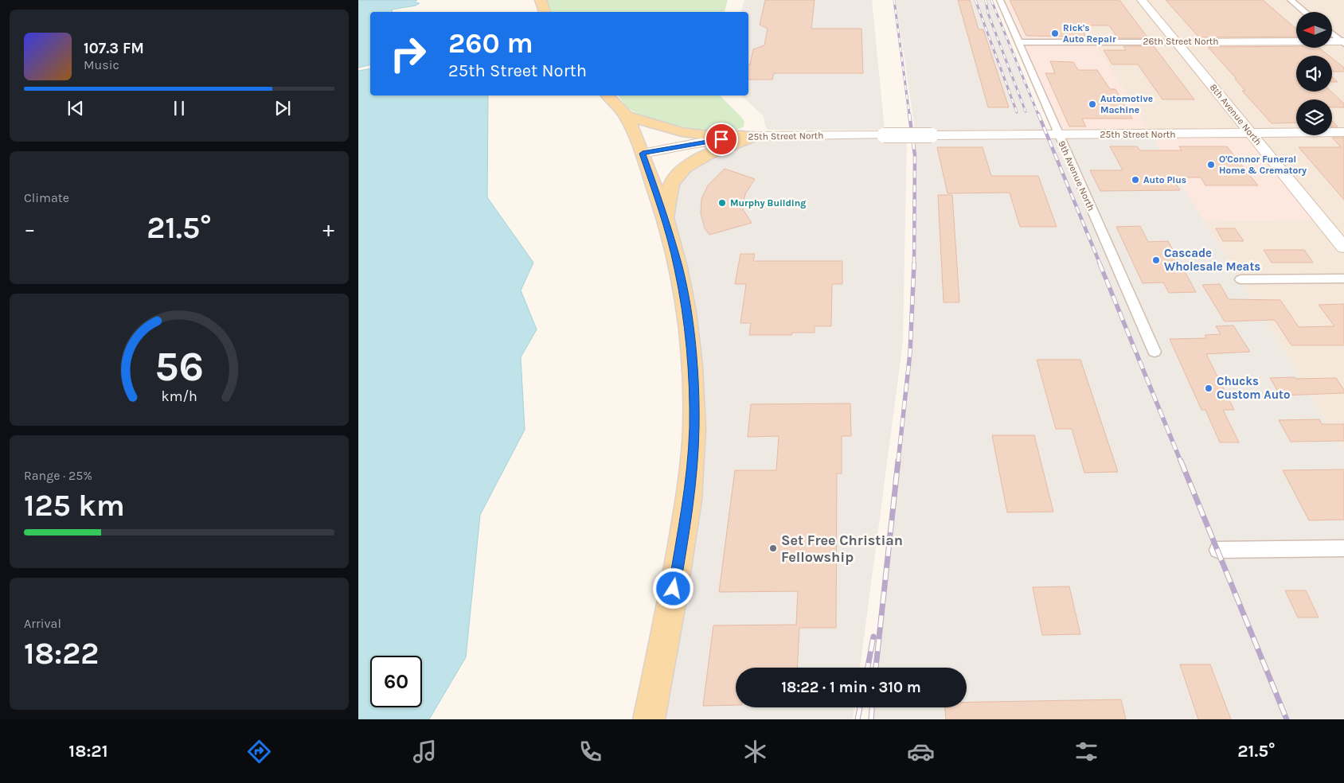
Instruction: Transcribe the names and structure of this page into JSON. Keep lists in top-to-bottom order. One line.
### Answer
{"streets":{"street":["26th Street North","8th Avenue North","25th Street North","9th Avenue North"]},"crossings":[["26th Street North","8th Avenue North"],["26th Street North","9th Avenue North"],["8th Avenue North","25th Street North"],["25th Street North","9th Avenue North"]],"places":["Rick's Auto Repair","Automotive Machine","O'Connor Funeral Home & Crematory","Auto Plus","Murphy Building","Cascade Wholesale Meats","Chucks Custom Auto","Set Free Christian Fellowship"],"north":"left","page":{"turn":["260 m","25th Street North"],"song":["107.3 FM","Music"],"tile":["Climate",["Range · 25%","125 km"],["Arrival","18:22"]],"heat":["−","21.5°","+"],"limit":"60","trip":"18:22 · 1 min · 310 m","tabs":["18:21","21.5°"],"gauge":["56","km/h"]}}
